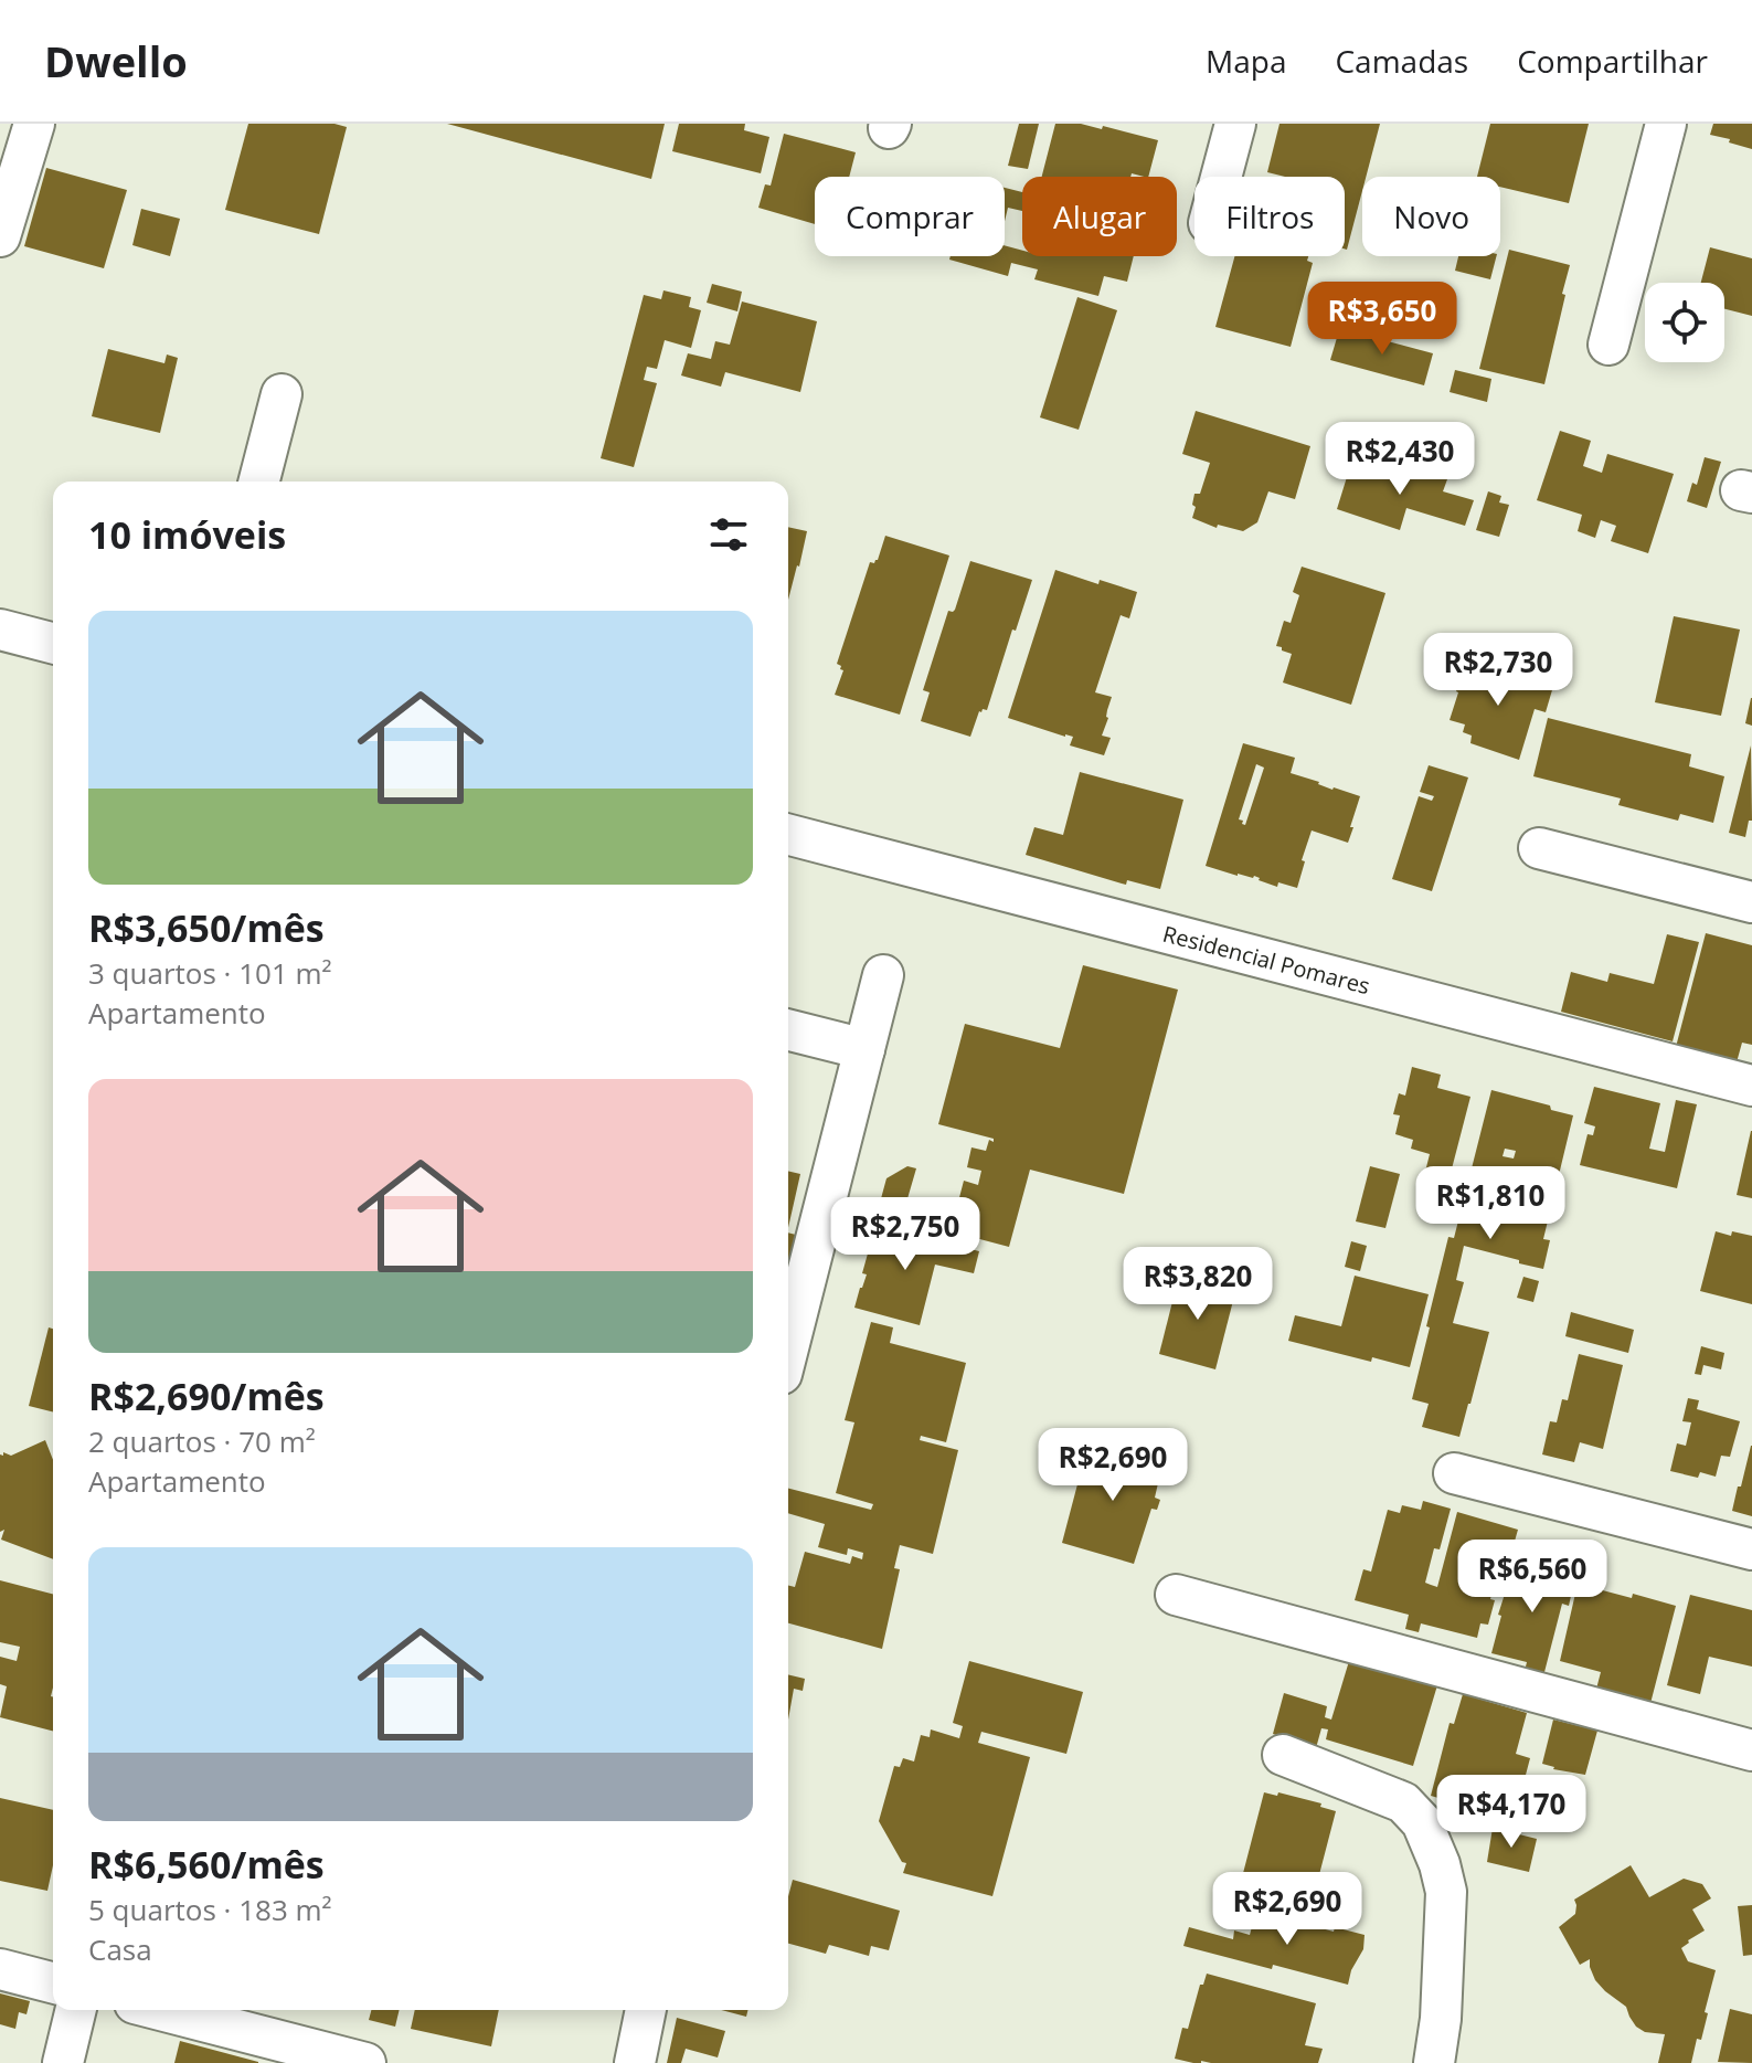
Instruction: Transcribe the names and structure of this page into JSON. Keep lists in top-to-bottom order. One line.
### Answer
{"streets":{"street":["Residencial Pomares"]},"page":{"header":"Dwello","nav":["Mapa","Camadas","Compartilhar"],"chip":["Comprar","Alugar","Filtros","Novo"],"price":["R$3,650","R$2,430","R$2,730","R$1,810","R$2,750","R$3,820","R$2,690","R$6,560","R$4,170","R$2,690"],"heading":"10 imóveis","list":[{"name":"R$3,650/mês","note":"3 quartos · 101 m² · Apartamento"},{"name":"R$2,690/mês","note":"2 quartos · 70 m² · Apartamento"},{"name":"R$6,560/mês","note":"5 quartos · 183 m² · Casa"}]}}
